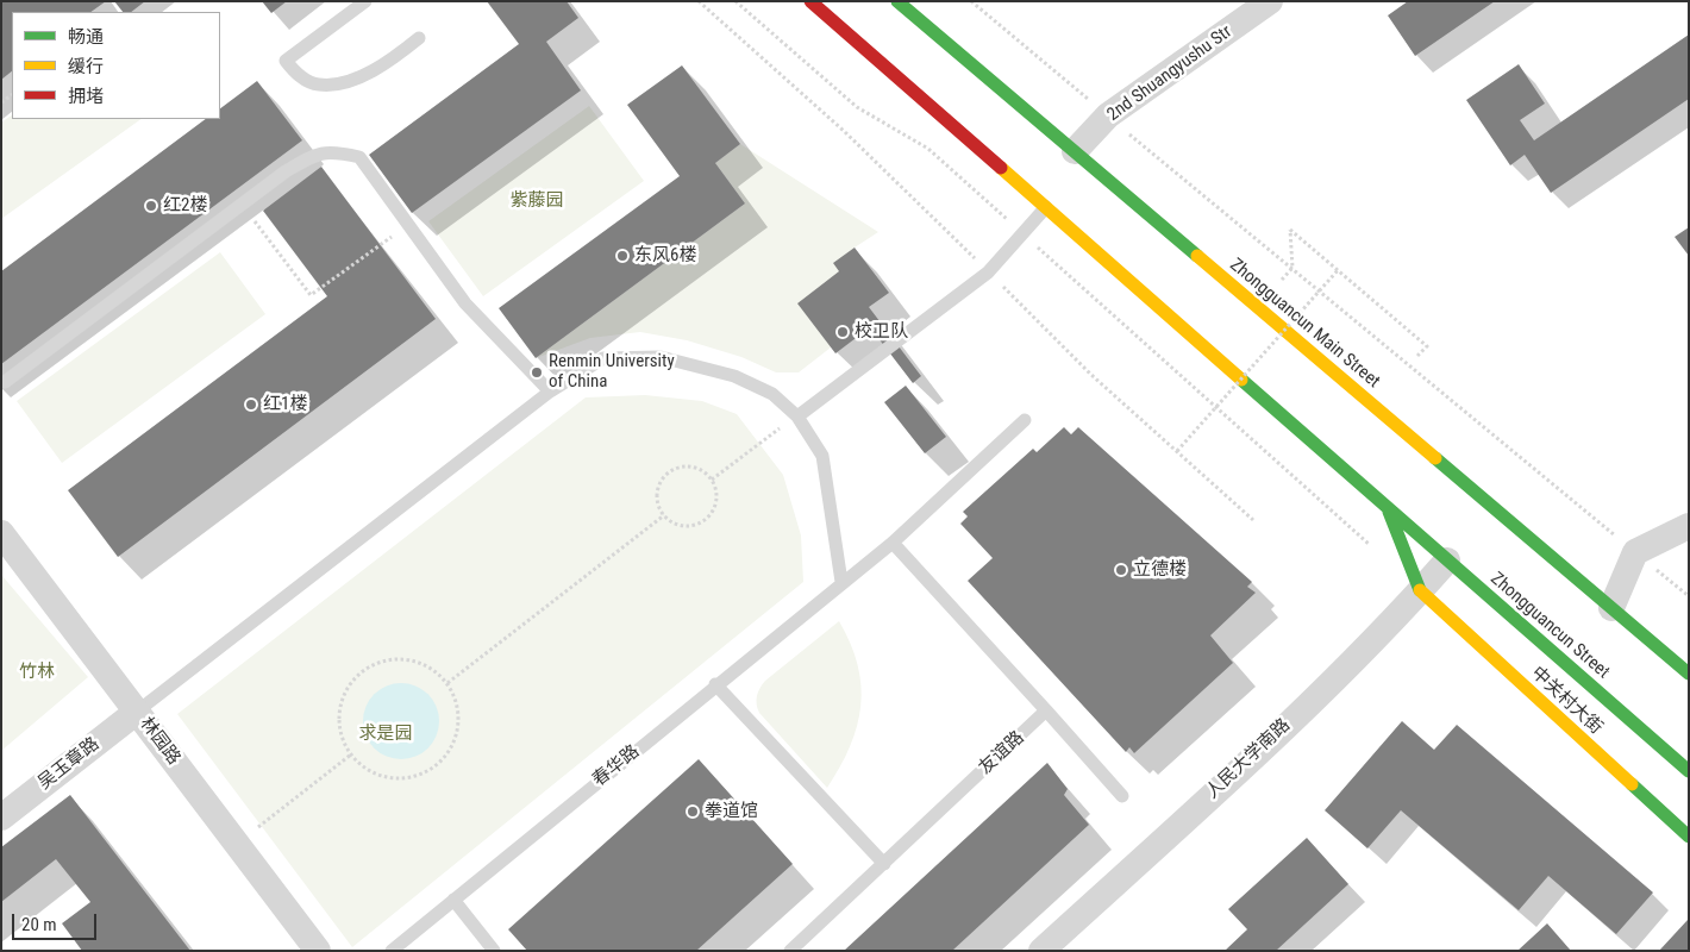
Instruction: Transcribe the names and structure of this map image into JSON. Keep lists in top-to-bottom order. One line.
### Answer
{"streets":{"main road":["Zhongguancun Main Street","Zhongguancun Street","中关村大街"],"street":["2nd Shuangyushu Str","林园路","人民大学南路","吴玉章路"],"lane":["友谊路","春华路"]},"crossings":[["2nd Shuangyushu Str","Zhongguancun Main Street"],["Zhongguancun Street","人民大学南路"],["中关村大街","人民大学南路"],["林园路","吴玉章路"]],"parks":["紫藤园","竹林","求是园"],"places":["红2楼","东风6楼","校卫队","Renmin University of China","红1楼","立德楼","拳道馆"],"legend":["畅通","缓行","拥堵"],"scale_bar":"20 m"}
